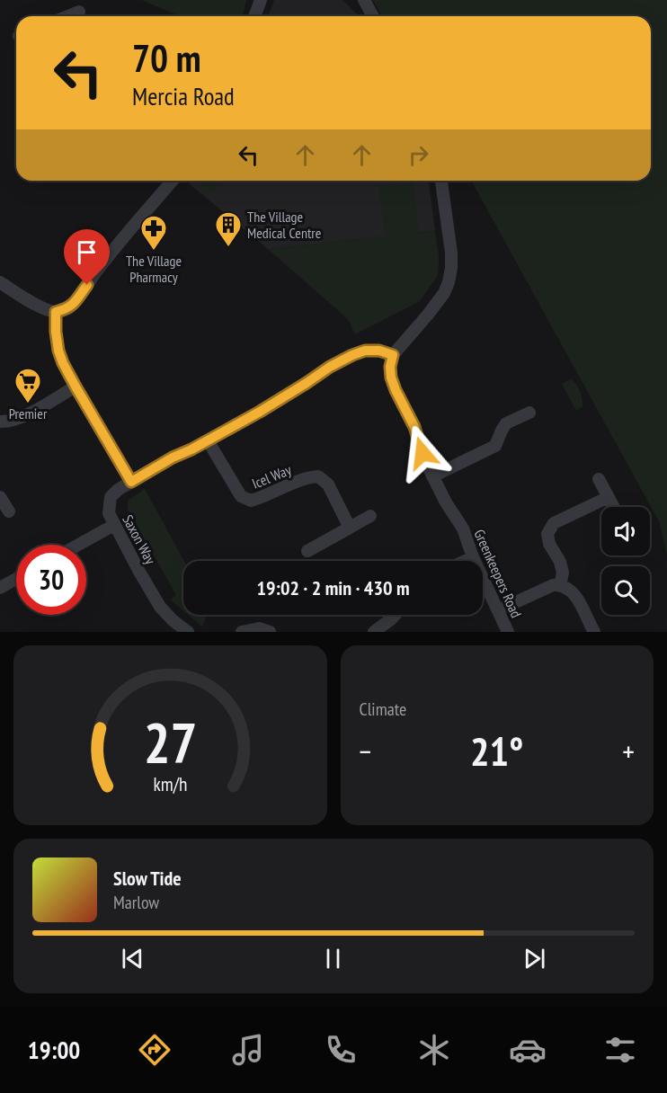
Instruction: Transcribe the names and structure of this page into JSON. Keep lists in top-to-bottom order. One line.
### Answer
{"streets":{"street":["Icel Way","Saxon Way","Greenkeepers Road"]},"places":{"building":["The Village Medical Centre"],"pharmacy":["The Village Pharmacy"],"supermarket":["Premier"]},"page":{"turn":["70 m","Mercia Road"],"limit":"30","trip":"19:02 · 2 min · 430 m","tile":"Climate","heat":["−","21°","+"],"song":["Slow Tide","Marlow"],"tabs":"19:00","gauge":["27","km/h"]}}
